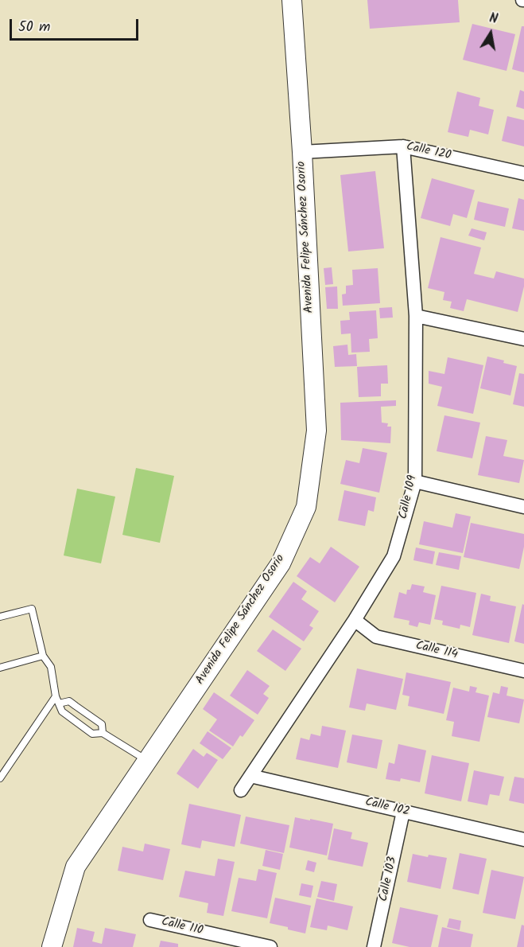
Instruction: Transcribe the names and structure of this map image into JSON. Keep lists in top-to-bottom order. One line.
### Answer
{"streets":{"street":["Calle 120","Avenida Felipe Sánchez Osorio","Calle 109","Calle 114","Calle 102","Calle 103","Calle 110"]},"crossings":[["Calle 120","Avenida Felipe Sánchez Osorio"],["Calle 120","Calle 109"],["Calle 109","Calle 114"],["Calle 109","Calle 102"],["Calle 102","Calle 103"]],"scale_bar":"50 m","north":"top"}
